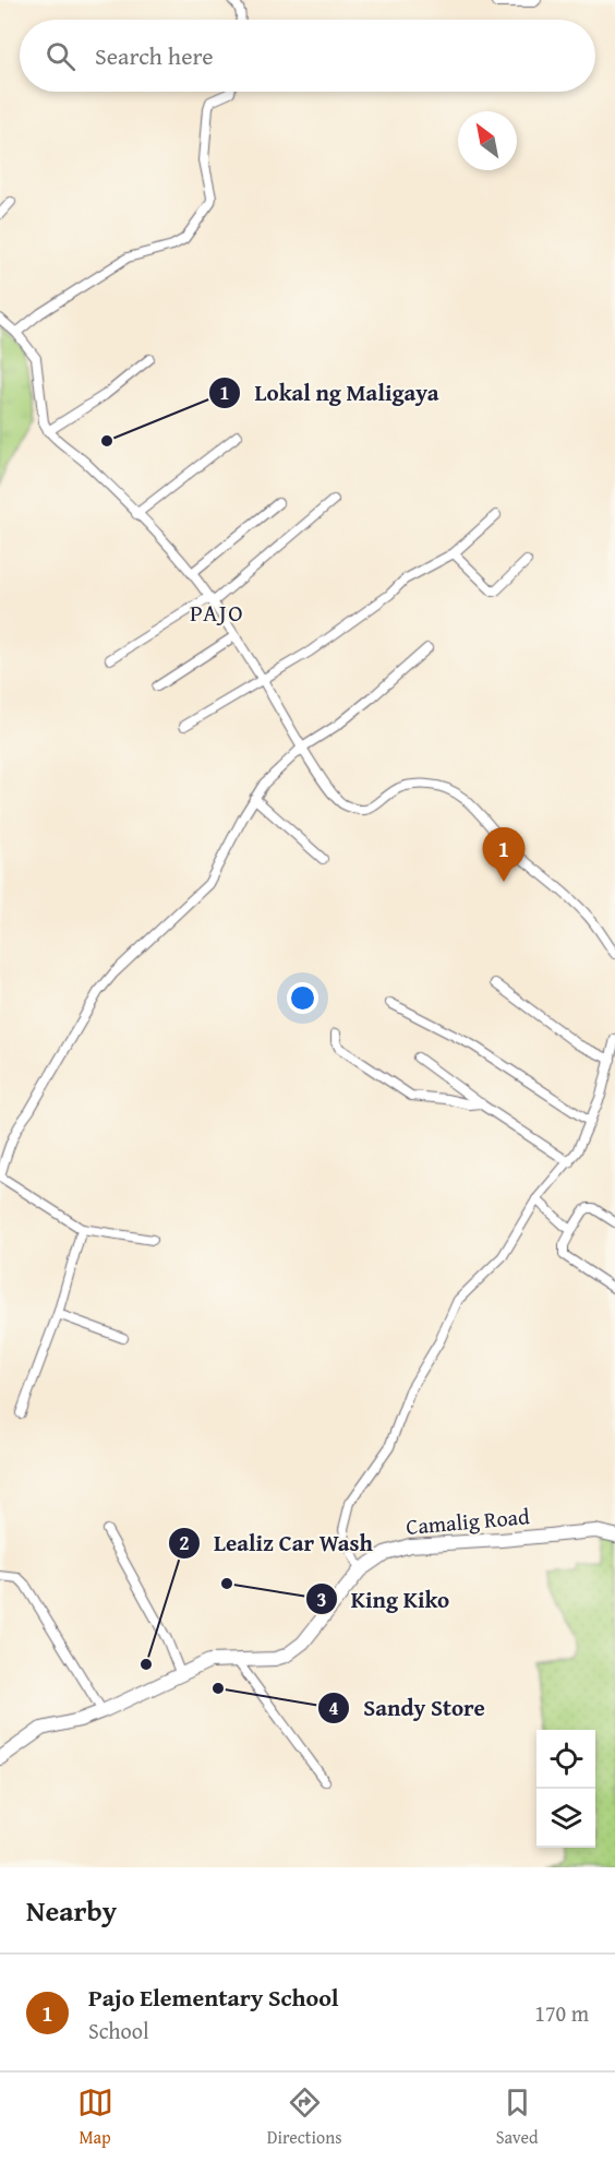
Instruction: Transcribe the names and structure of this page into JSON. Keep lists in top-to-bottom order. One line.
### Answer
{"streets":{"main road":["Camalig Road"]},"districts":["PAJO"],"places":["Lokal ng Maligaya","King Kiko","Lealiz Car Wash","Sandy Store"],"north":"top left","page":{"search":"Search here","pins":"1","heading":"Nearby","list":[{"mark":"1","name":"Pajo Elementary School","note":"School","value":"170 m"}],"nav":["Map","Directions","Saved"]}}
